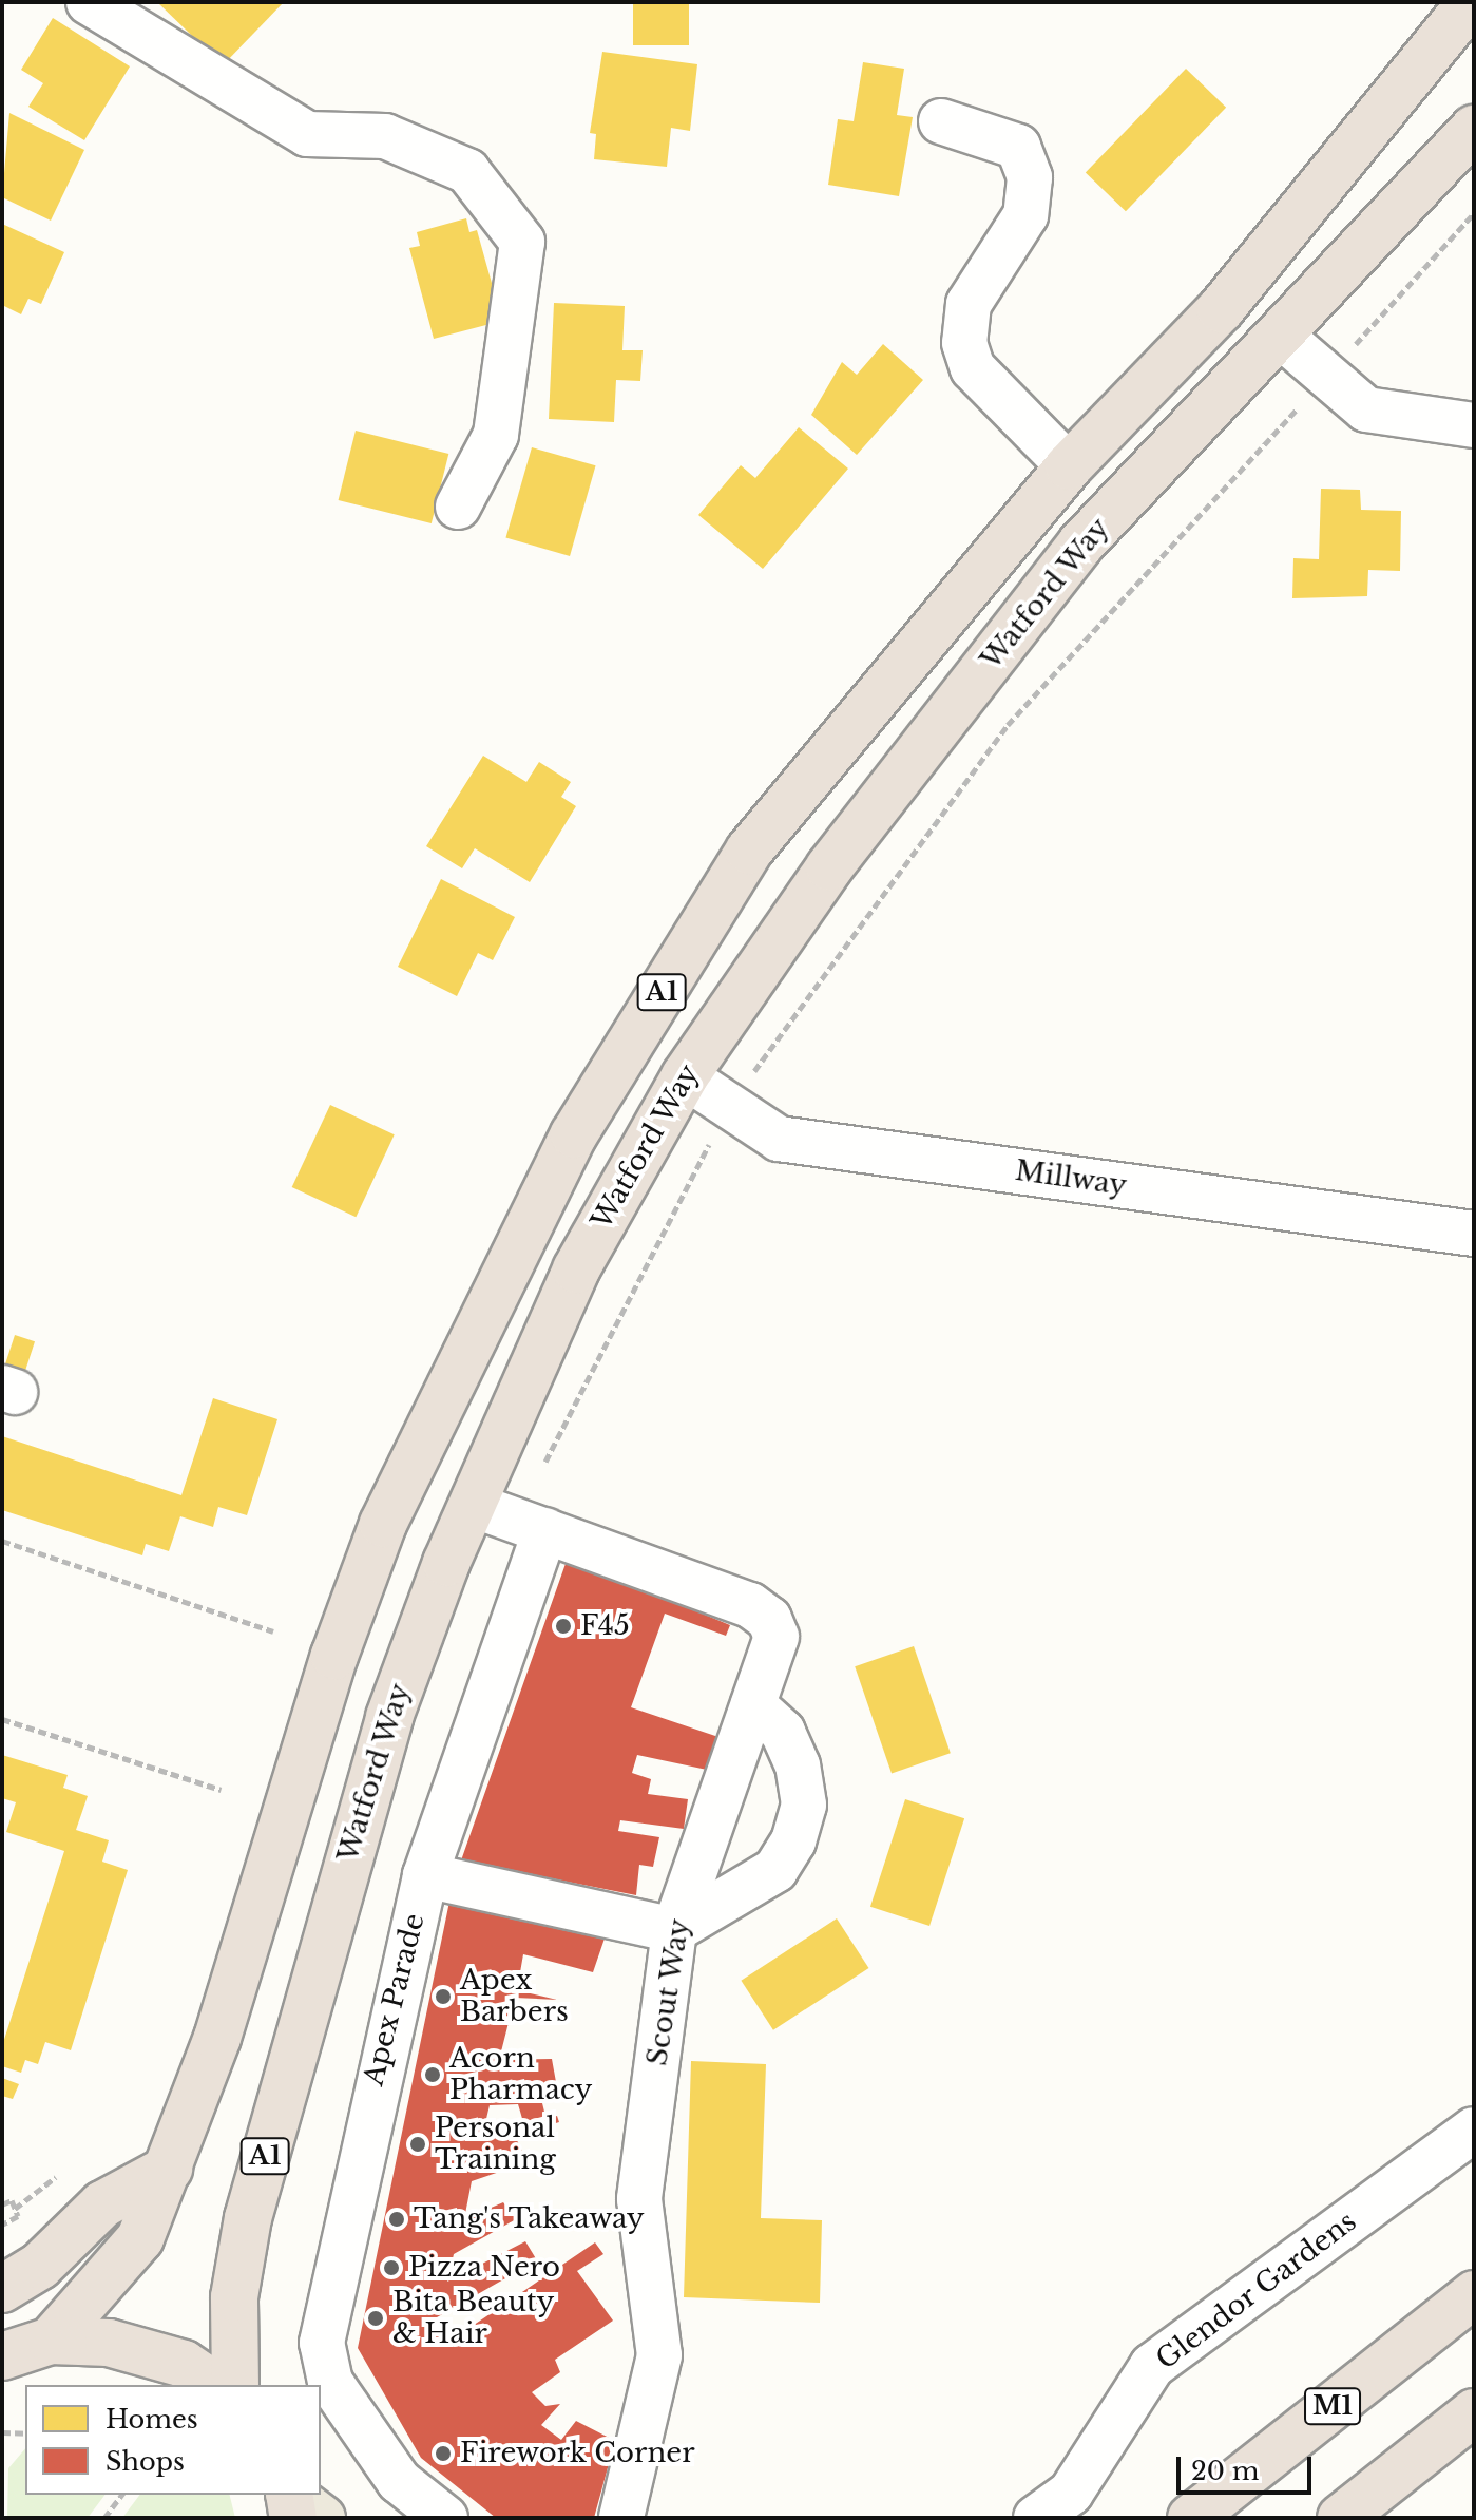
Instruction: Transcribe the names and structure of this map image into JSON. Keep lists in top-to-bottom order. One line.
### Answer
{"streets":{"highway":["Watford Way","A1","M1"],"street":["Millway","Scout Way","Apex Parade","Glendor Gardens"]},"crossings":[["Watford Way","Millway"],["Scout Way","Apex Parade"]],"places":["F45","Apex Barbers","Acorn Pharmacy","Personal Training","Tang's Takeaway","Pizza Nero","Bita Beauty & Hair","Firework Corner"],"legend":["Homes","Shops"],"scale_bar":"20 m"}
